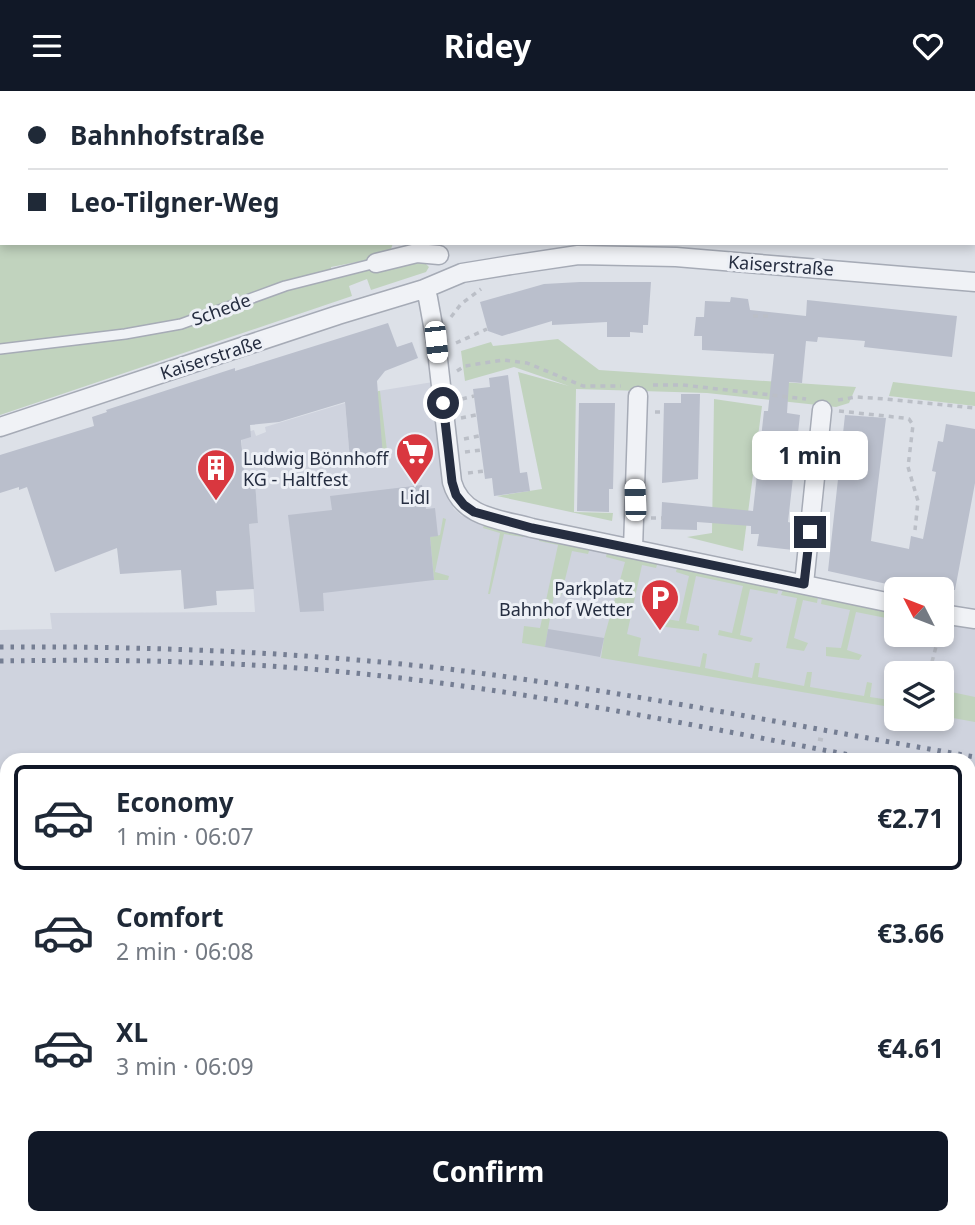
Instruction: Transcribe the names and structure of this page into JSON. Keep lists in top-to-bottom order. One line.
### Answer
{"streets":{"street":["Kaiserstraße","Schede"]},"places":{"supermarket":["Lidl"],"building":["Ludwig Bönnhoff KG - Haltfest"],"parking":["Parkplatz Bahnhof Wetter"]},"north":"top left","page":{"header":"Ridey","banner":["Bahnhofstraße","Leo-Tilgner-Weg"],"bubble":"1 min","list":[{"name":"Economy","note":"1 min · 06:07","value":"€2.71"},{"name":"Comfort","note":"2 min · 06:08","value":"€3.66"},{"name":"XL","note":"3 min · 06:09","value":"€4.61"}],"buttons":"Confirm"}}
